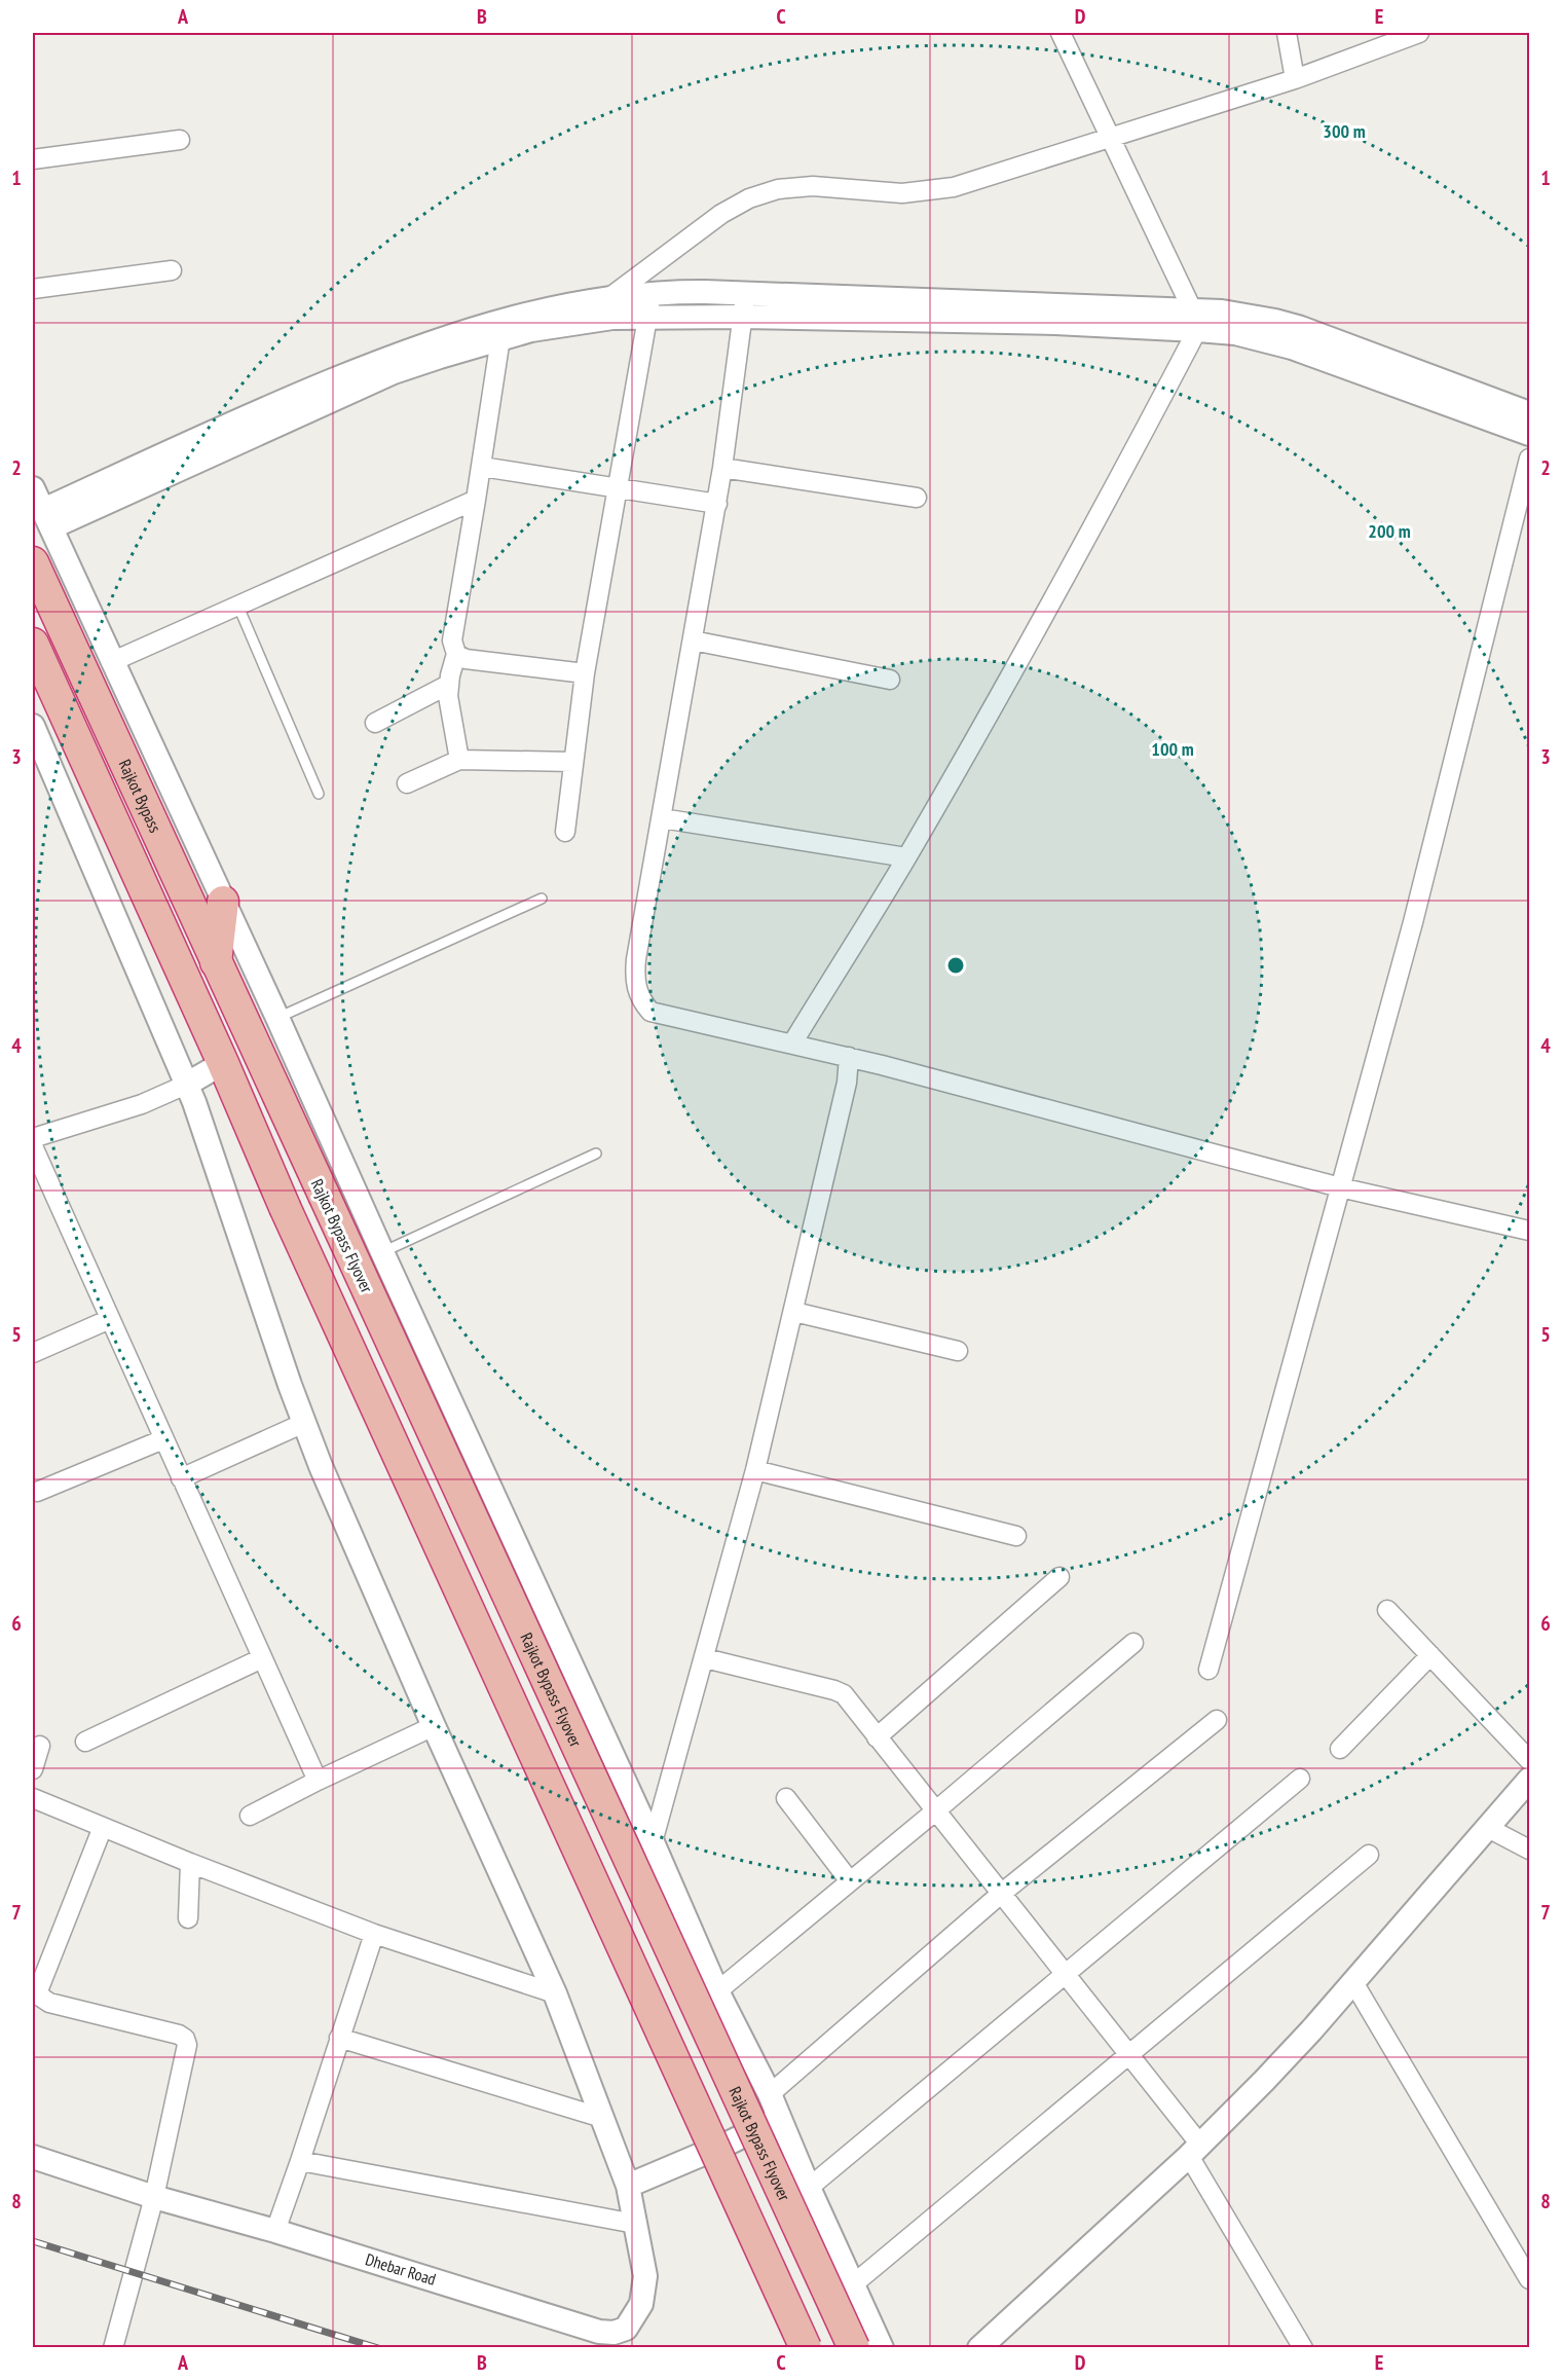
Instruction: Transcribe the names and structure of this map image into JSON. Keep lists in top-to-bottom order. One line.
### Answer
{"streets":{"highway":["Rajkot Bypass","Rajkot Bypass Flyover"],"street":["Dhebar Road"]},"crossings":[["Rajkot Bypass","Rajkot Bypass Flyover"]],"grid":{"columns":["A","B","C","D","E"],"rows":["1","2","3","4","5","6","7","8"]},"rings":["300 m","200 m","100 m"]}
